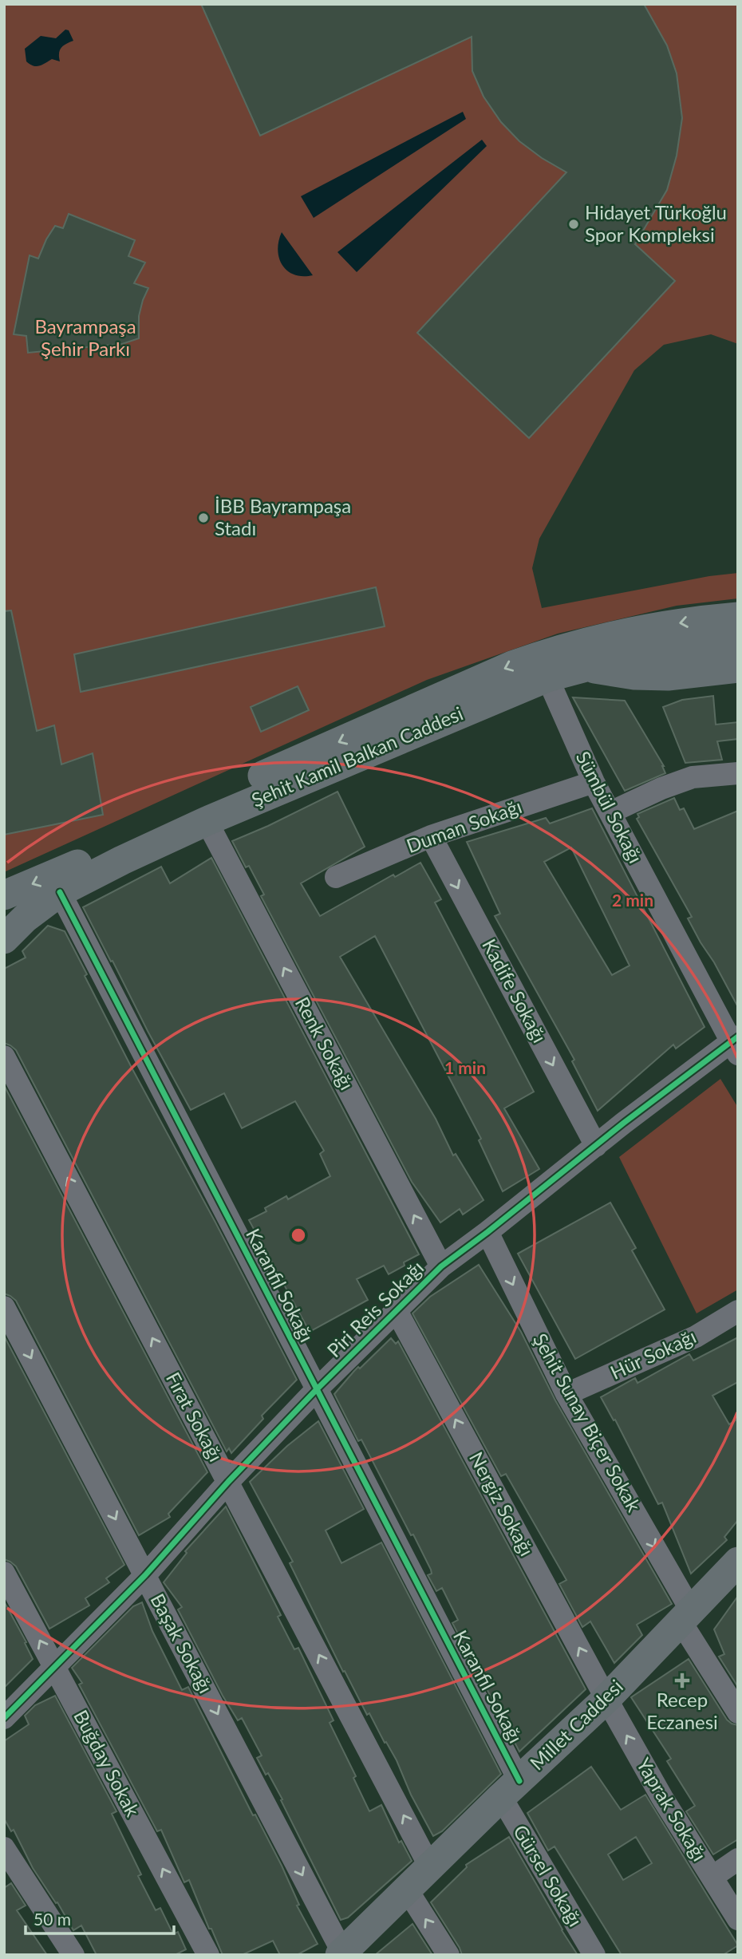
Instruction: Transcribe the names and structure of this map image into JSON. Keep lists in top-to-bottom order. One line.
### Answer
{"streets":{"main road":["Şehit Kamil Balkan Caddesi","Millet Caddesi"],"street":["Sümbül Sokağı","Duman Sokağı","Kadife Sokağı","Renk Sokağı","Karanfil Sokağı","Piri Reis Sokağı","Hür Sokağı","Fırat Sokağı","Şehit Sunay Biçer Sokak","Nergiz Sokağı","Başak Sokağı","Buğday Sokak","Yaprak Sokağı","Gürsel Sokağı"]},"crossings":[["Şehit Kamil Balkan Caddesi","Sümbül Sokağı"],["Şehit Kamil Balkan Caddesi","Renk Sokağı"],["Şehit Kamil Balkan Caddesi","Karanfil Sokağı"],["Sümbül Sokağı","Duman Sokağı"],["Sümbül Sokağı","Piri Reis Sokağı"],["Duman Sokağı","Kadife Sokağı"],["Kadife Sokağı","Piri Reis Sokağı"],["Renk Sokağı","Piri Reis Sokağı"],["Karanfil Sokağı","Piri Reis Sokağı"],["Karanfil Sokağı","Millet Caddesi"],["Karanfil Sokağı","Gürsel Sokağı"],["Piri Reis Sokağı","Fırat Sokağı"],["Piri Reis Sokağı","Şehit Sunay Biçer Sokak"],["Piri Reis Sokağı","Nergiz Sokağı"],["Piri Reis Sokağı","Başak Sokağı"],["Piri Reis Sokağı","Buğday Sokak"],["Hür Sokağı","Şehit Sunay Biçer Sokak"],["Fırat Sokağı","Millet Caddesi"],["Şehit Sunay Biçer Sokak","Millet Caddesi"],["Nergiz Sokağı","Millet Caddesi"],["Nergiz Sokağı","Yaprak Sokağı"],["Başak Sokağı","Millet Caddesi"],["Millet Caddesi","Yaprak Sokağı"],["Millet Caddesi","Gürsel Sokağı"]],"one_way":["Kadife Sokağı","Renk Sokağı","Fırat Sokağı","Şehit Sunay Biçer Sokak","Nergiz Sokağı","Başak Sokağı","Buğday Sokak","Yaprak Sokağı"],"parks":["Bayrampaşa Şehir Parkı"],"places":{"other":["Hidayet Türkoğlu Spor Kompleksi","İBB Bayrampaşa Stadı"],"health":["Recep Eczanesi"]},"scale_bar":"50 m","rings":["2 min","1 min"]}
